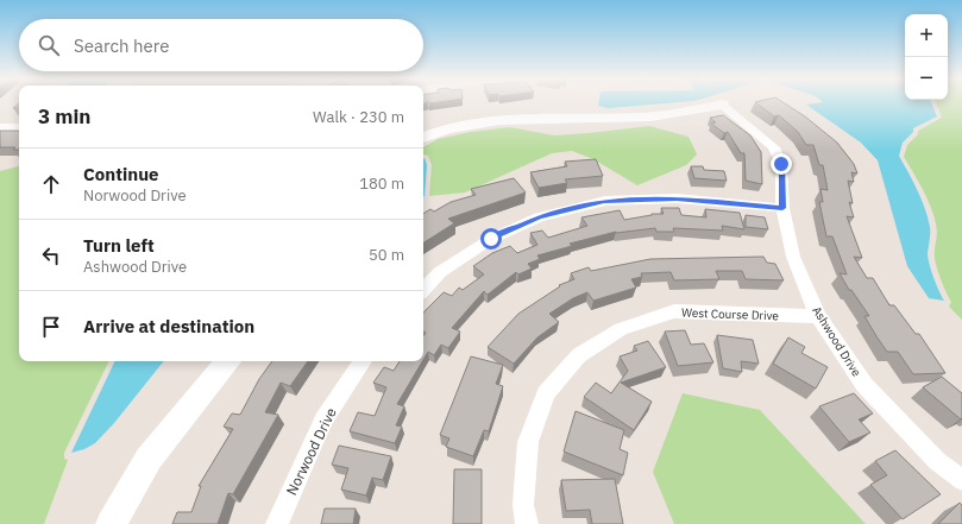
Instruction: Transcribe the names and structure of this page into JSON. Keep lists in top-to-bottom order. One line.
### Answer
{"streets":{"street":["West Course Drive","Ashwood Drive","Norwood Drive"]},"crossings":[["West Course Drive","Ashwood Drive"]],"page":{"map_buttons":["+","−"],"search":"Search here","heading":["3 min","Walk · 230 m"],"list":[["Continue","Norwood Drive","180 m"],["Turn left","Ashwood Drive","50 m"],"Arrive at destination"]}}
